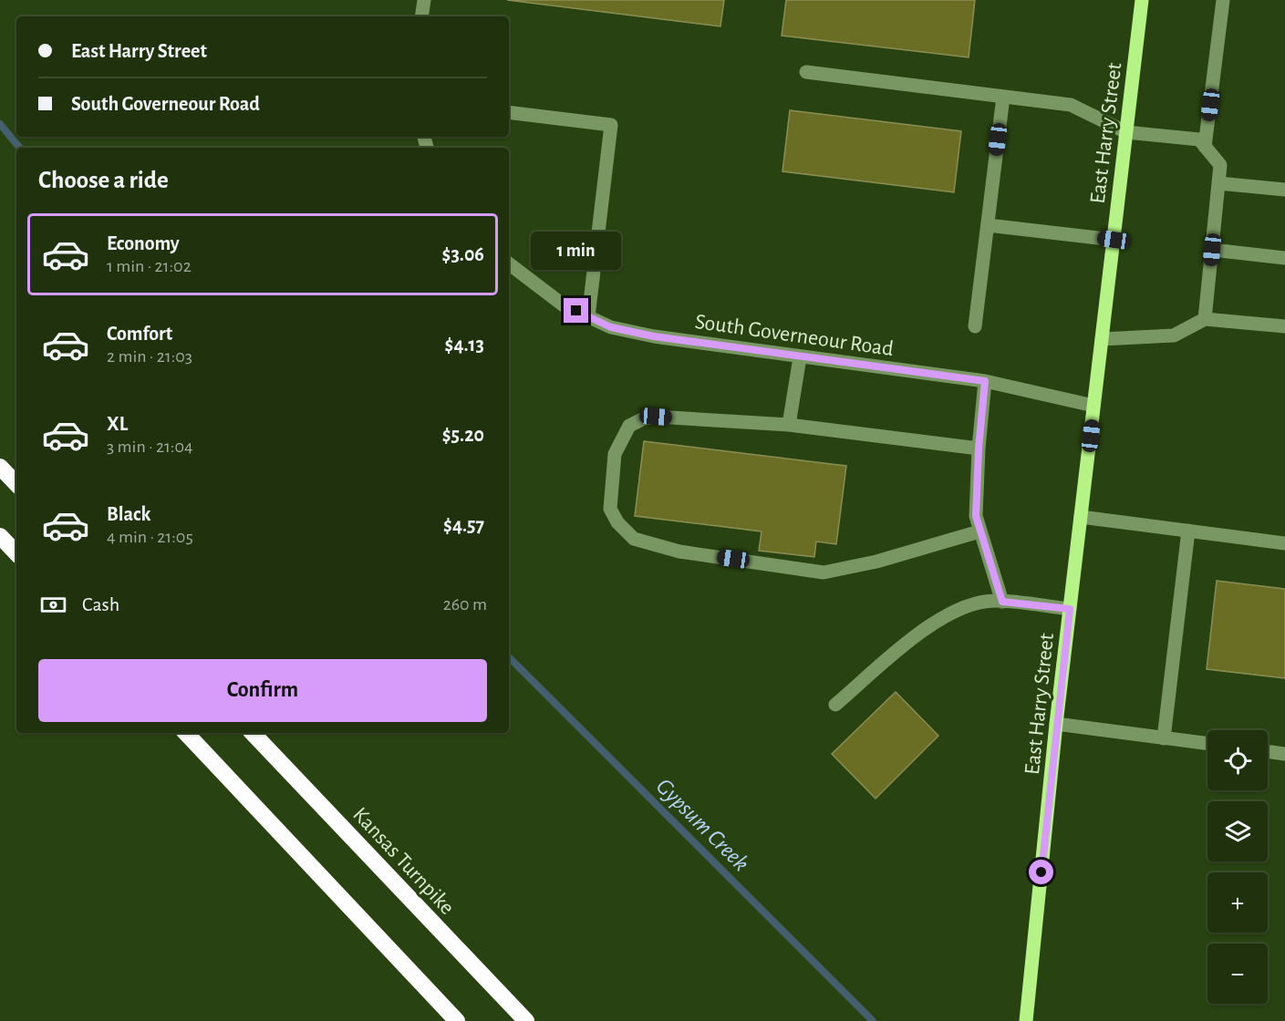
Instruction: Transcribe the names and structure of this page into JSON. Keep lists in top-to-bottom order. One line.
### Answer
{"streets":{"highway":["Kansas Turnpike"],"main road":["East Harry Street"],"street":["South Governeour Road"]},"crossings":[["East Harry Street","South Governeour Road"]],"water":["Gypsum Creek"],"page":{"banner":["East Harry Street","South Governeour Road"],"heading":"Choose a ride","list":[{"name":"Economy","note":"1 min · 21:02","value":"$3.06"},{"name":"Comfort","note":"2 min · 21:03","value":"$4.13"},{"name":"XL","note":"3 min · 21:04","value":"$5.20"},{"name":"Black","note":"4 min · 21:05","value":"$4.57"}],"bubble":"1 min","pay":["Cash","260 m"],"buttons":"Confirm","map_buttons":["+","−"]}}
